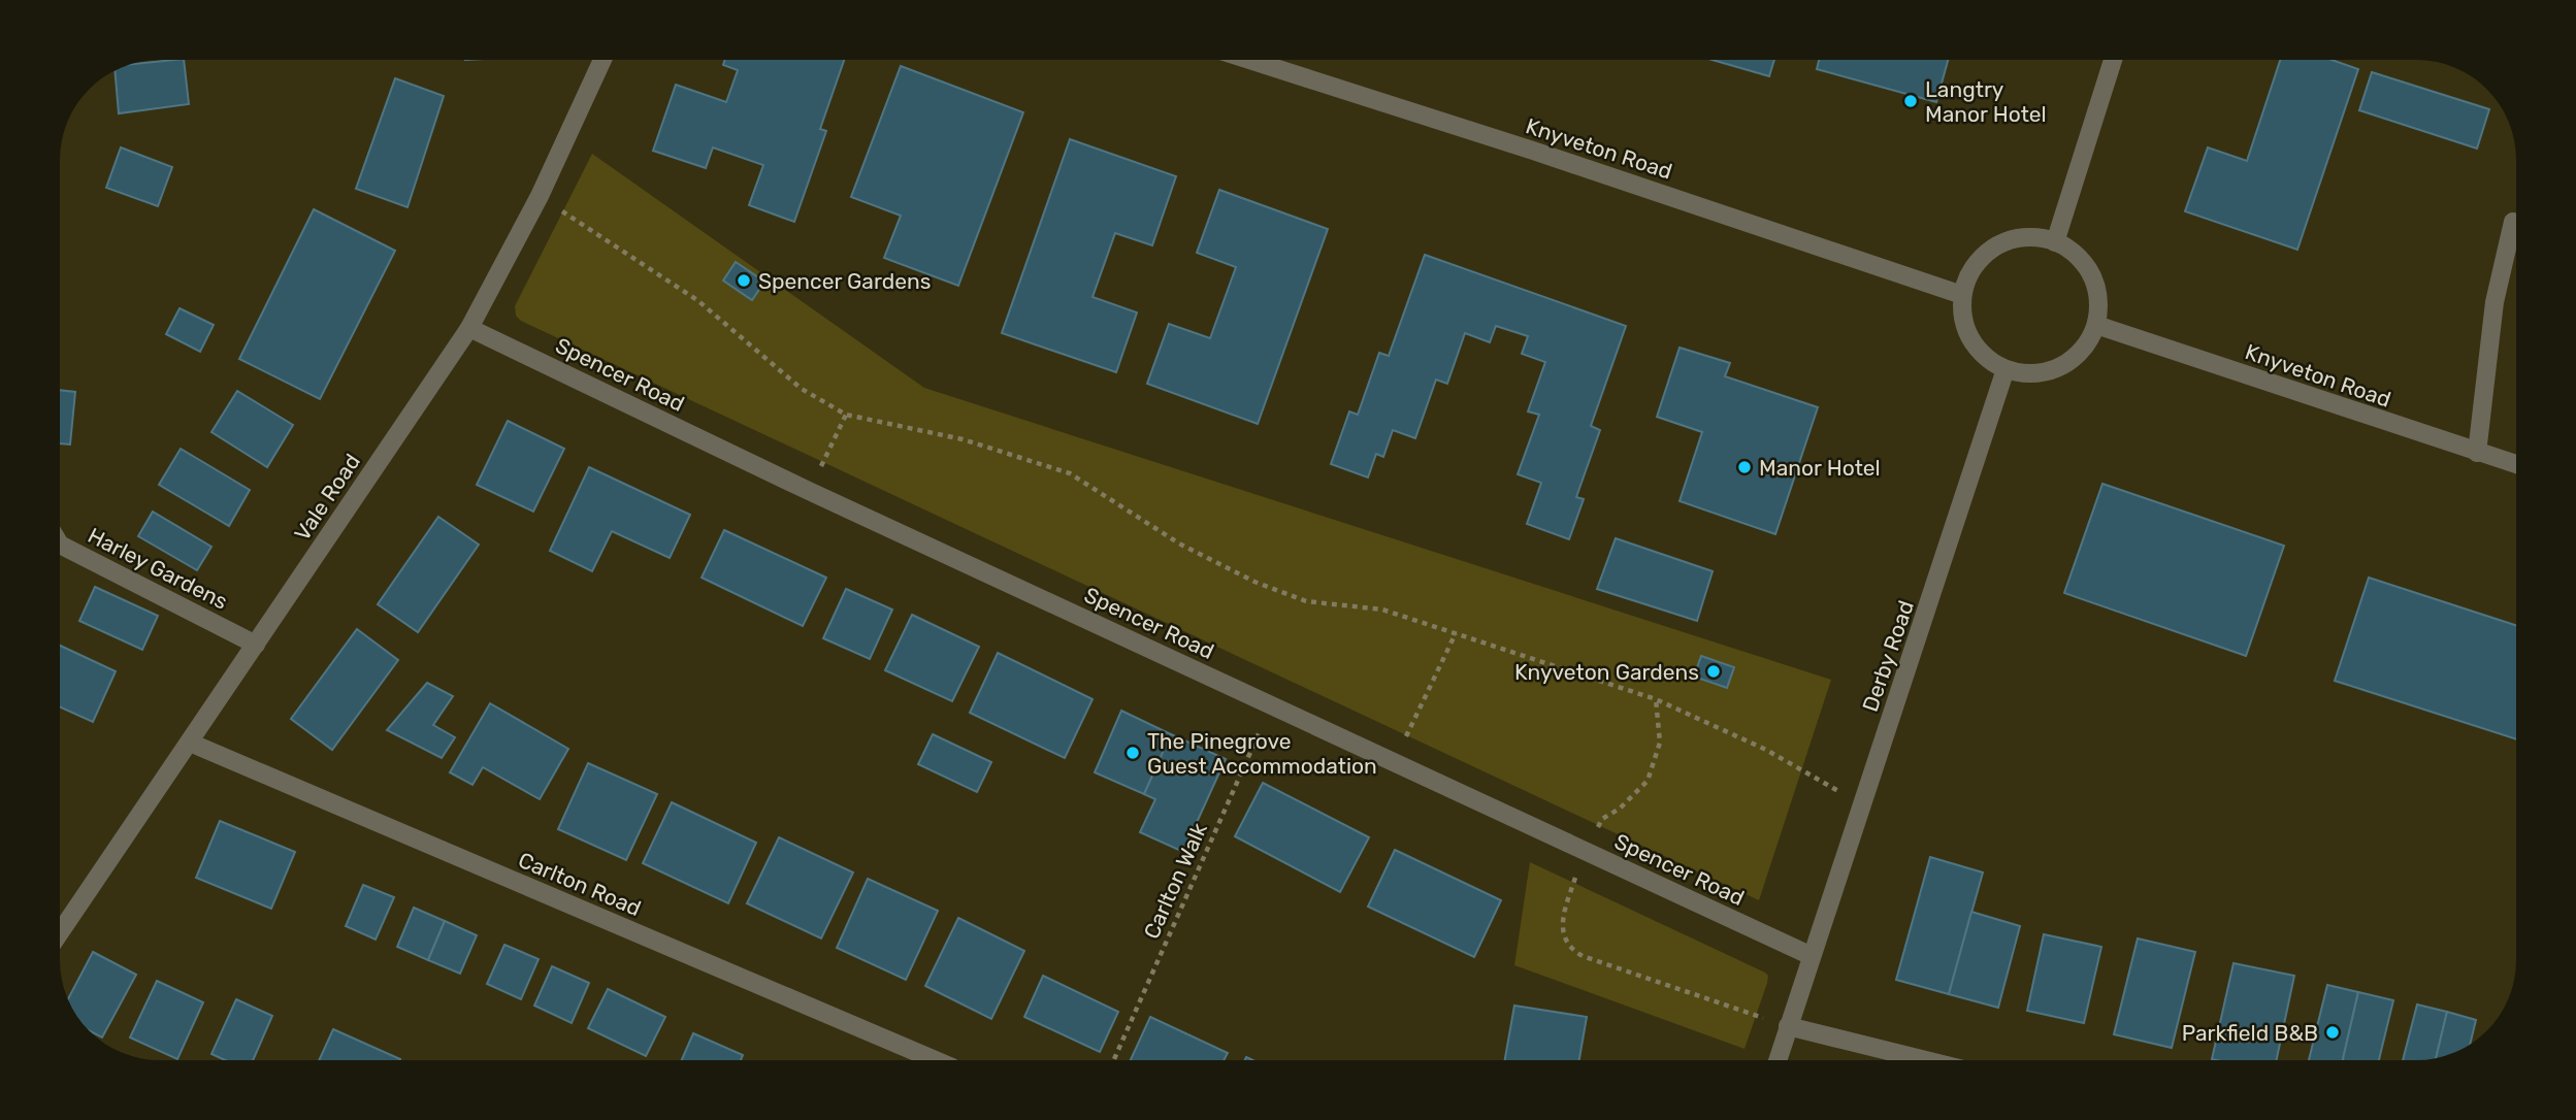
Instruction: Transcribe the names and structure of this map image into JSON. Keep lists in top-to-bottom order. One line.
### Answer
{"streets":{"street":["Knyveton Road","Spencer Road","Vale Road","Harley Gardens","Derby Road","Carlton Road"],"path":["Carlton Walk"]},"crossings":[["Knyveton Road","Derby Road"],["Spencer Road","Vale Road"],["Spencer Road","Derby Road"],["Spencer Road","Carlton Walk"],["Vale Road","Harley Gardens"],["Vale Road","Carlton Road"]],"places":["Langtry Manor Hotel","Spencer Gardens","Manor Hotel","Knyveton Gardens","The Pinegrove Guest Accommodation","Parkfield B&B"]}
